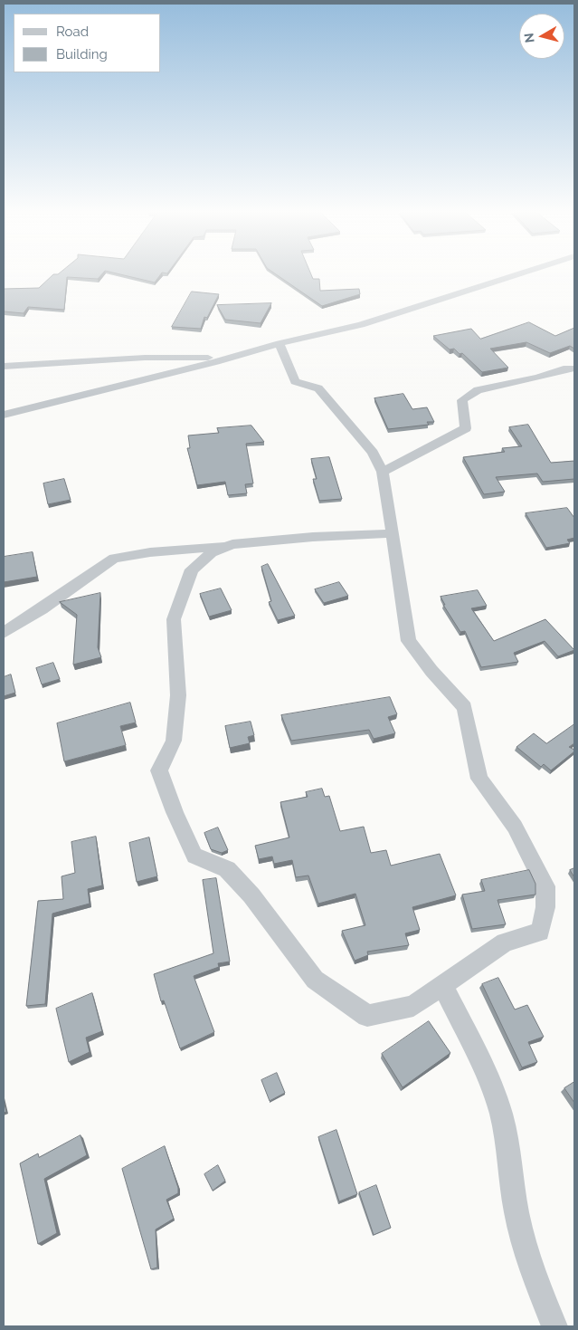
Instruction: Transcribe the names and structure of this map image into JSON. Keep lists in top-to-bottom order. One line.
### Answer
{"legend":["Road","Building"],"north":"left"}
